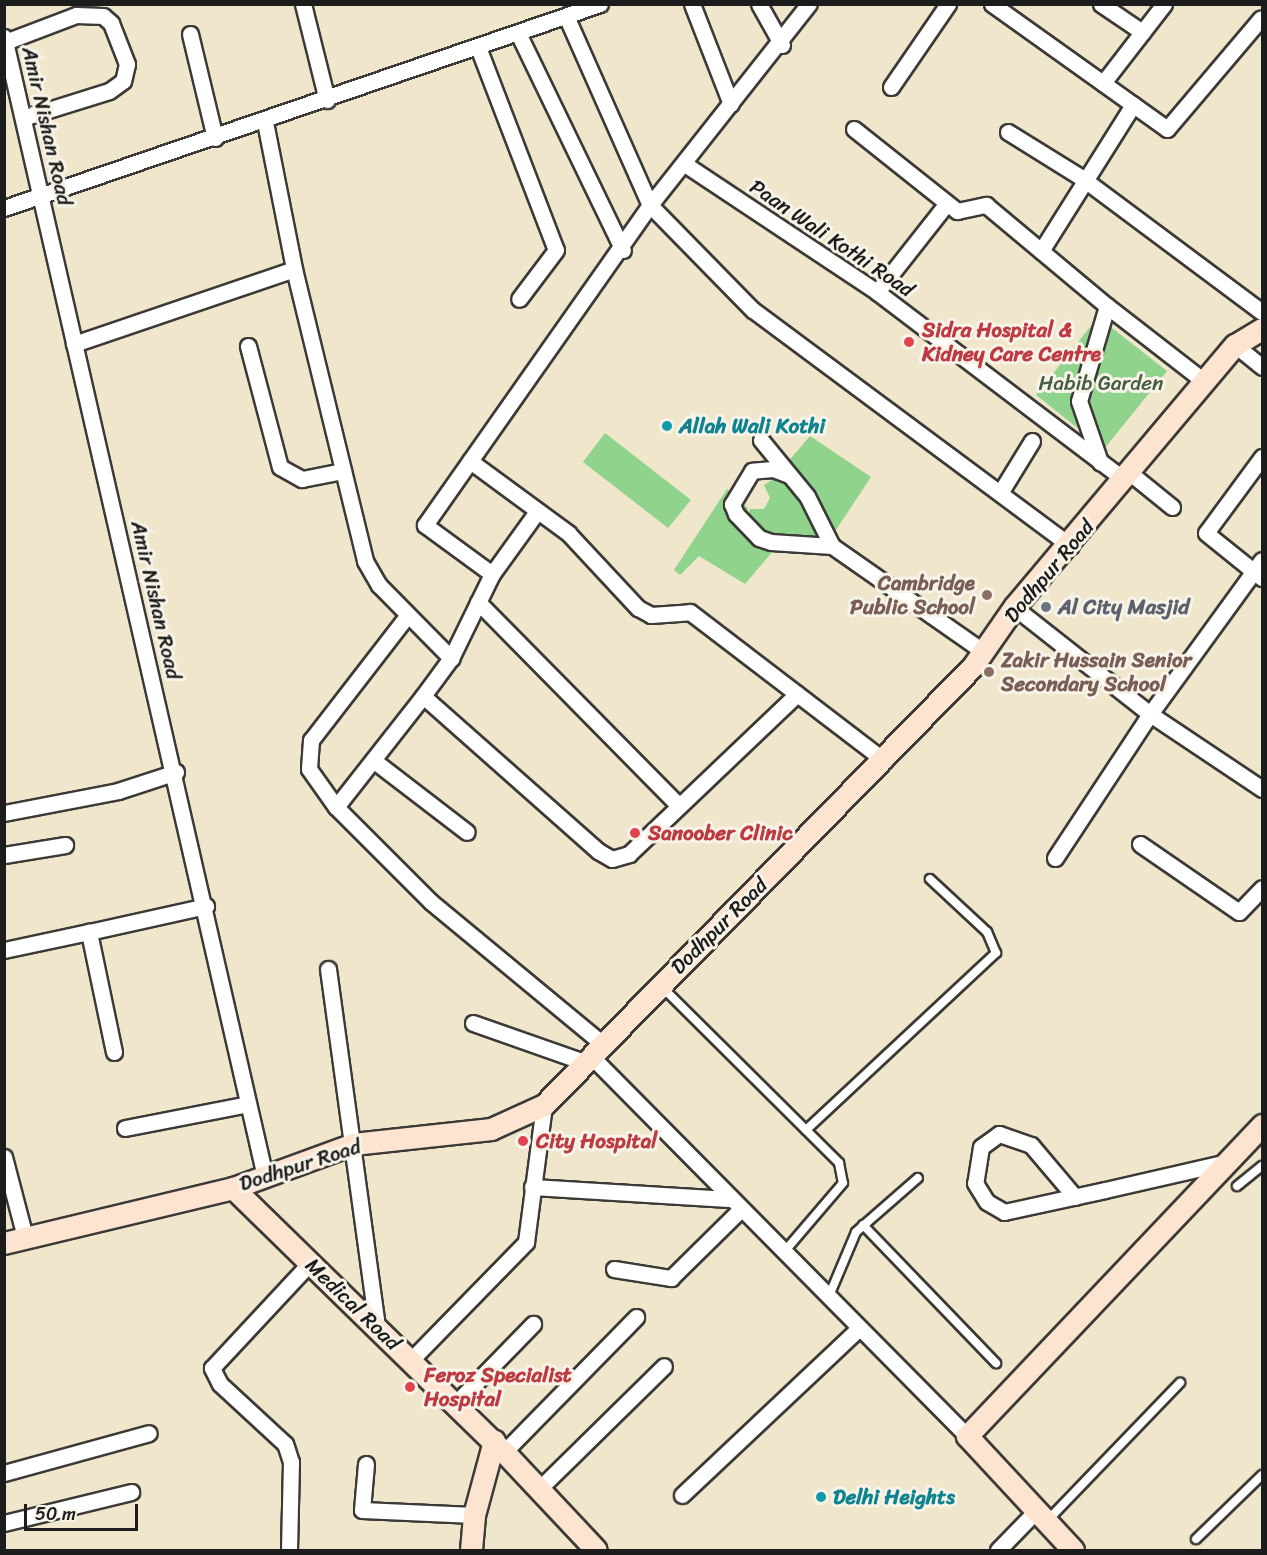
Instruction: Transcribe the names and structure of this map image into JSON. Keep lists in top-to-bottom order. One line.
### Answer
{"streets":{"street":["Amir Nishan Road","Paan Wali Kothi Road","Dodhpur Road","Medical Road"]},"crossings":[["Amir Nishan Road","Dodhpur Road"],["Paan Wali Kothi Road","Dodhpur Road"],["Dodhpur Road","Medical Road"]],"parks":["Habib Garden"],"places":["Sidra Hospital & Kidney Care Centre","Allah Wali Kothi","Cambridge Public School","Al City Masjid","Zakir Hussain Senior Secondary School","Sanoober Clinic","City Hospital","Feroz Specialist Hospital","Delhi Heights"],"scale_bar":"50 m"}
